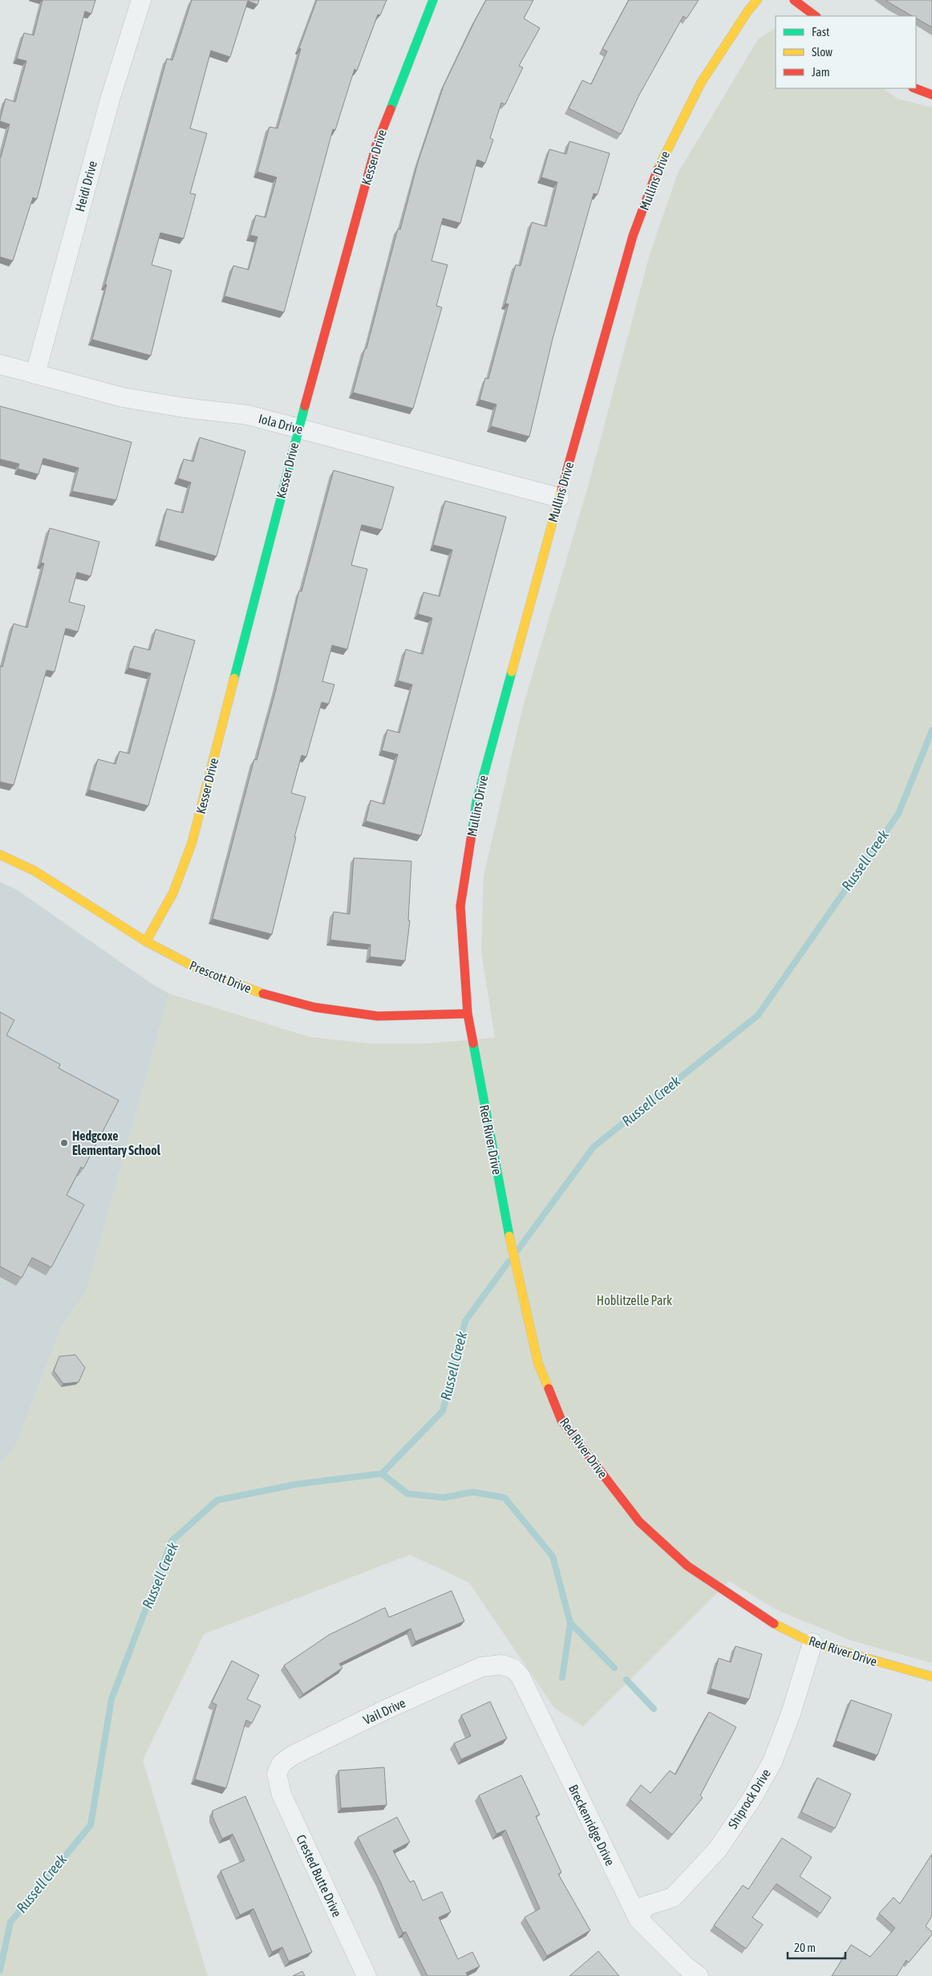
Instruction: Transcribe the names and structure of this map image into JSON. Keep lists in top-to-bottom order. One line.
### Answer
{"streets":{"street":["Kesser Drive","Mullins Drive","Heidi Drive","Iola Drive","Prescott Drive","Red River Drive","Vail Drive","Shiprock Drive","Breckenridge Drive","Crested Butte Drive"]},"crossings":[["Kesser Drive","Iola Drive"],["Kesser Drive","Prescott Drive"],["Mullins Drive","Iola Drive"],["Mullins Drive","Prescott Drive"],["Mullins Drive","Red River Drive"],["Heidi Drive","Iola Drive"],["Prescott Drive","Red River Drive"],["Red River Drive","Shiprock Drive"],["Vail Drive","Breckenridge Drive"],["Vail Drive","Crested Butte Drive"],["Shiprock Drive","Breckenridge Drive"]],"water":["Russell Creek"],"parks":["Hoblitzelle Park"],"places":["Hedgcoxe Elementary School"],"legend":["Fast","Slow","Jam"],"scale_bar":"20 m"}
